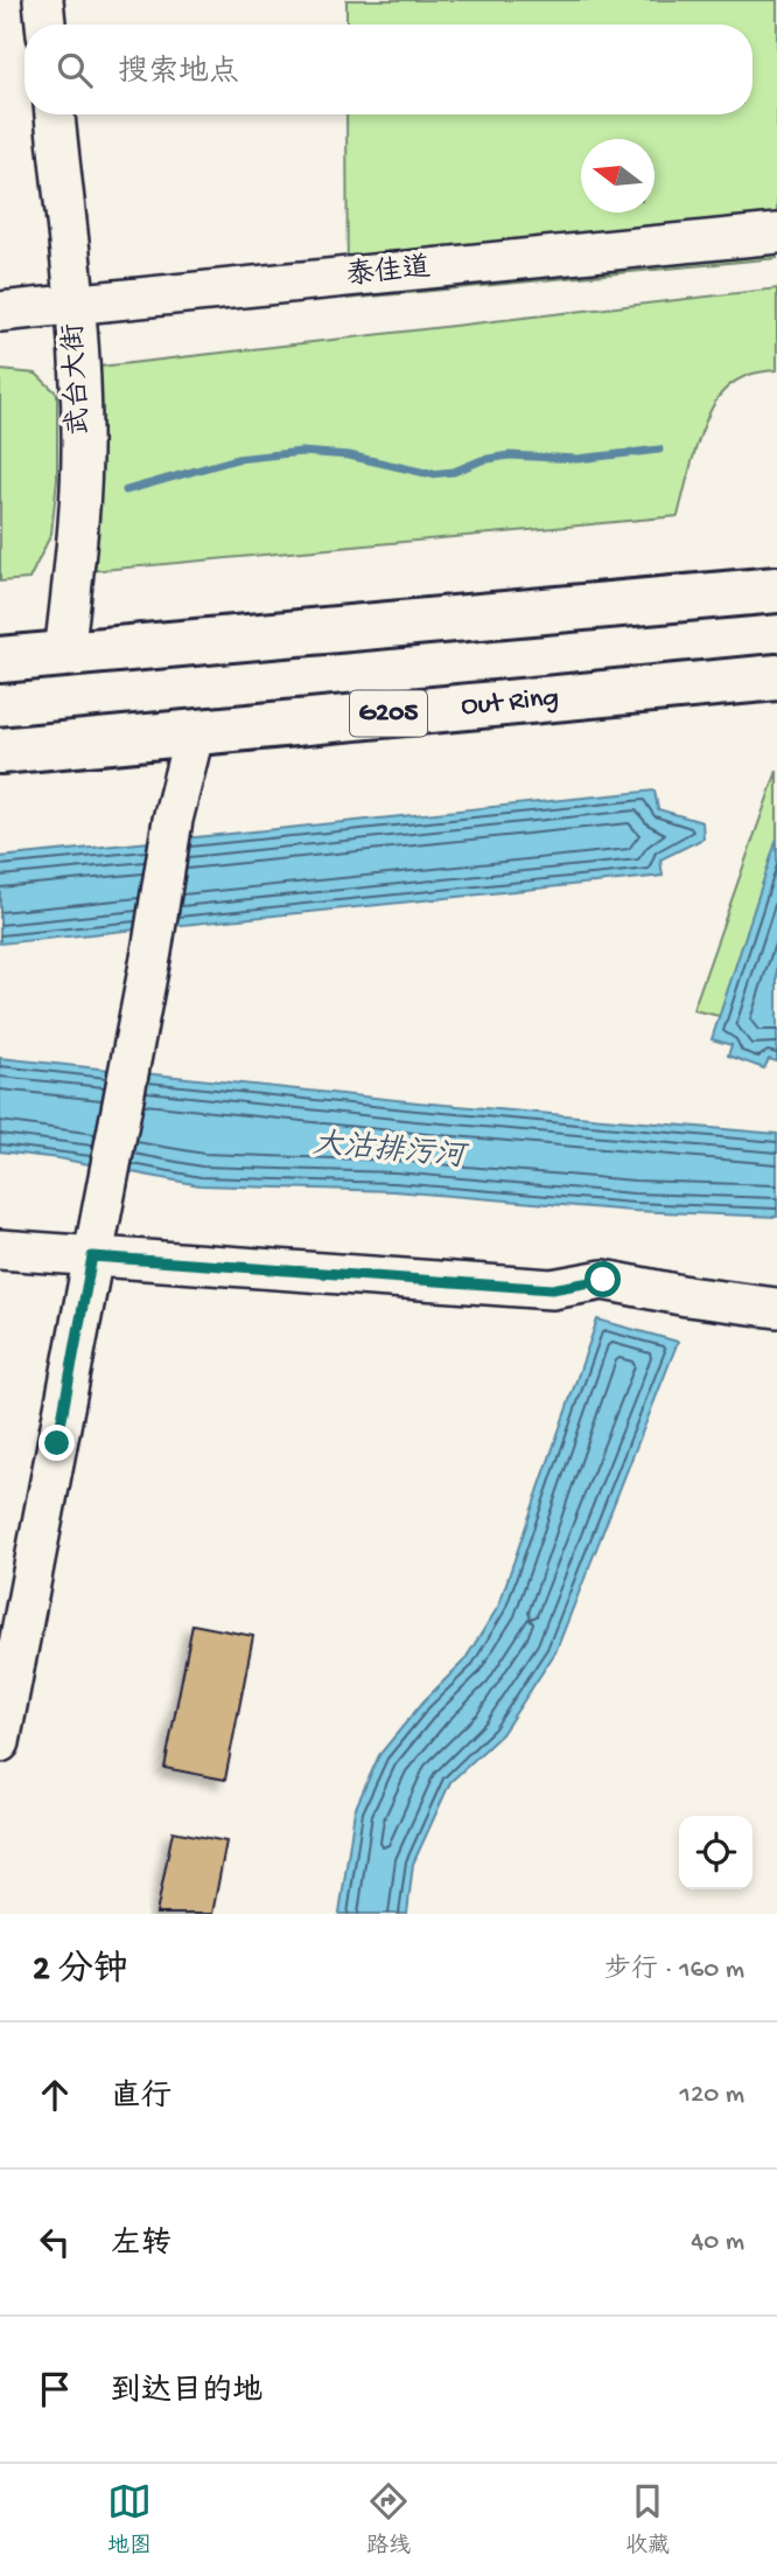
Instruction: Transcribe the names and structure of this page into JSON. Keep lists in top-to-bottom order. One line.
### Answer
{"streets":{"highway":["Out Ring","G205"],"street":["泰佳道","武台大街"]},"crossings":[["泰佳道","武台大街"]],"water":["大沽排污河"],"north":"left","page":{"search":"搜索地点","heading":["2 分钟","步行 · 160 m"],"list":[["直行","120 m"],["左转","40 m"],"到达目的地"],"nav":["地图","路线","收藏"]}}
